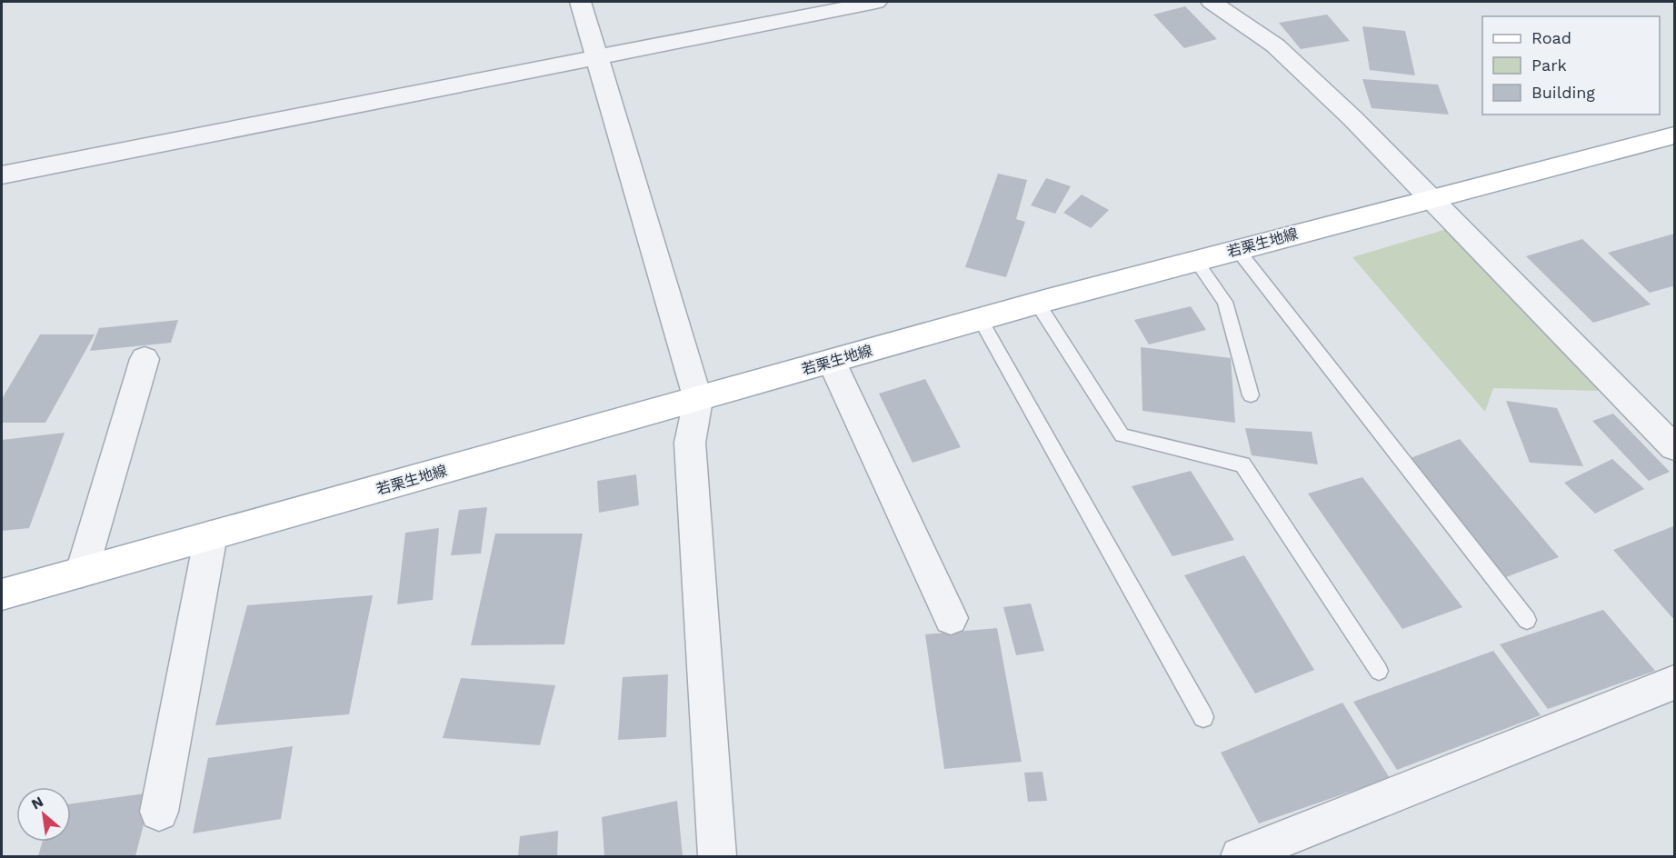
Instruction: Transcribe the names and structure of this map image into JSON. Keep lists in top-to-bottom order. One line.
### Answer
{"streets":{"main road":["若栗生地線"]},"legend":["Road","Park","Building"],"north":"top left"}
